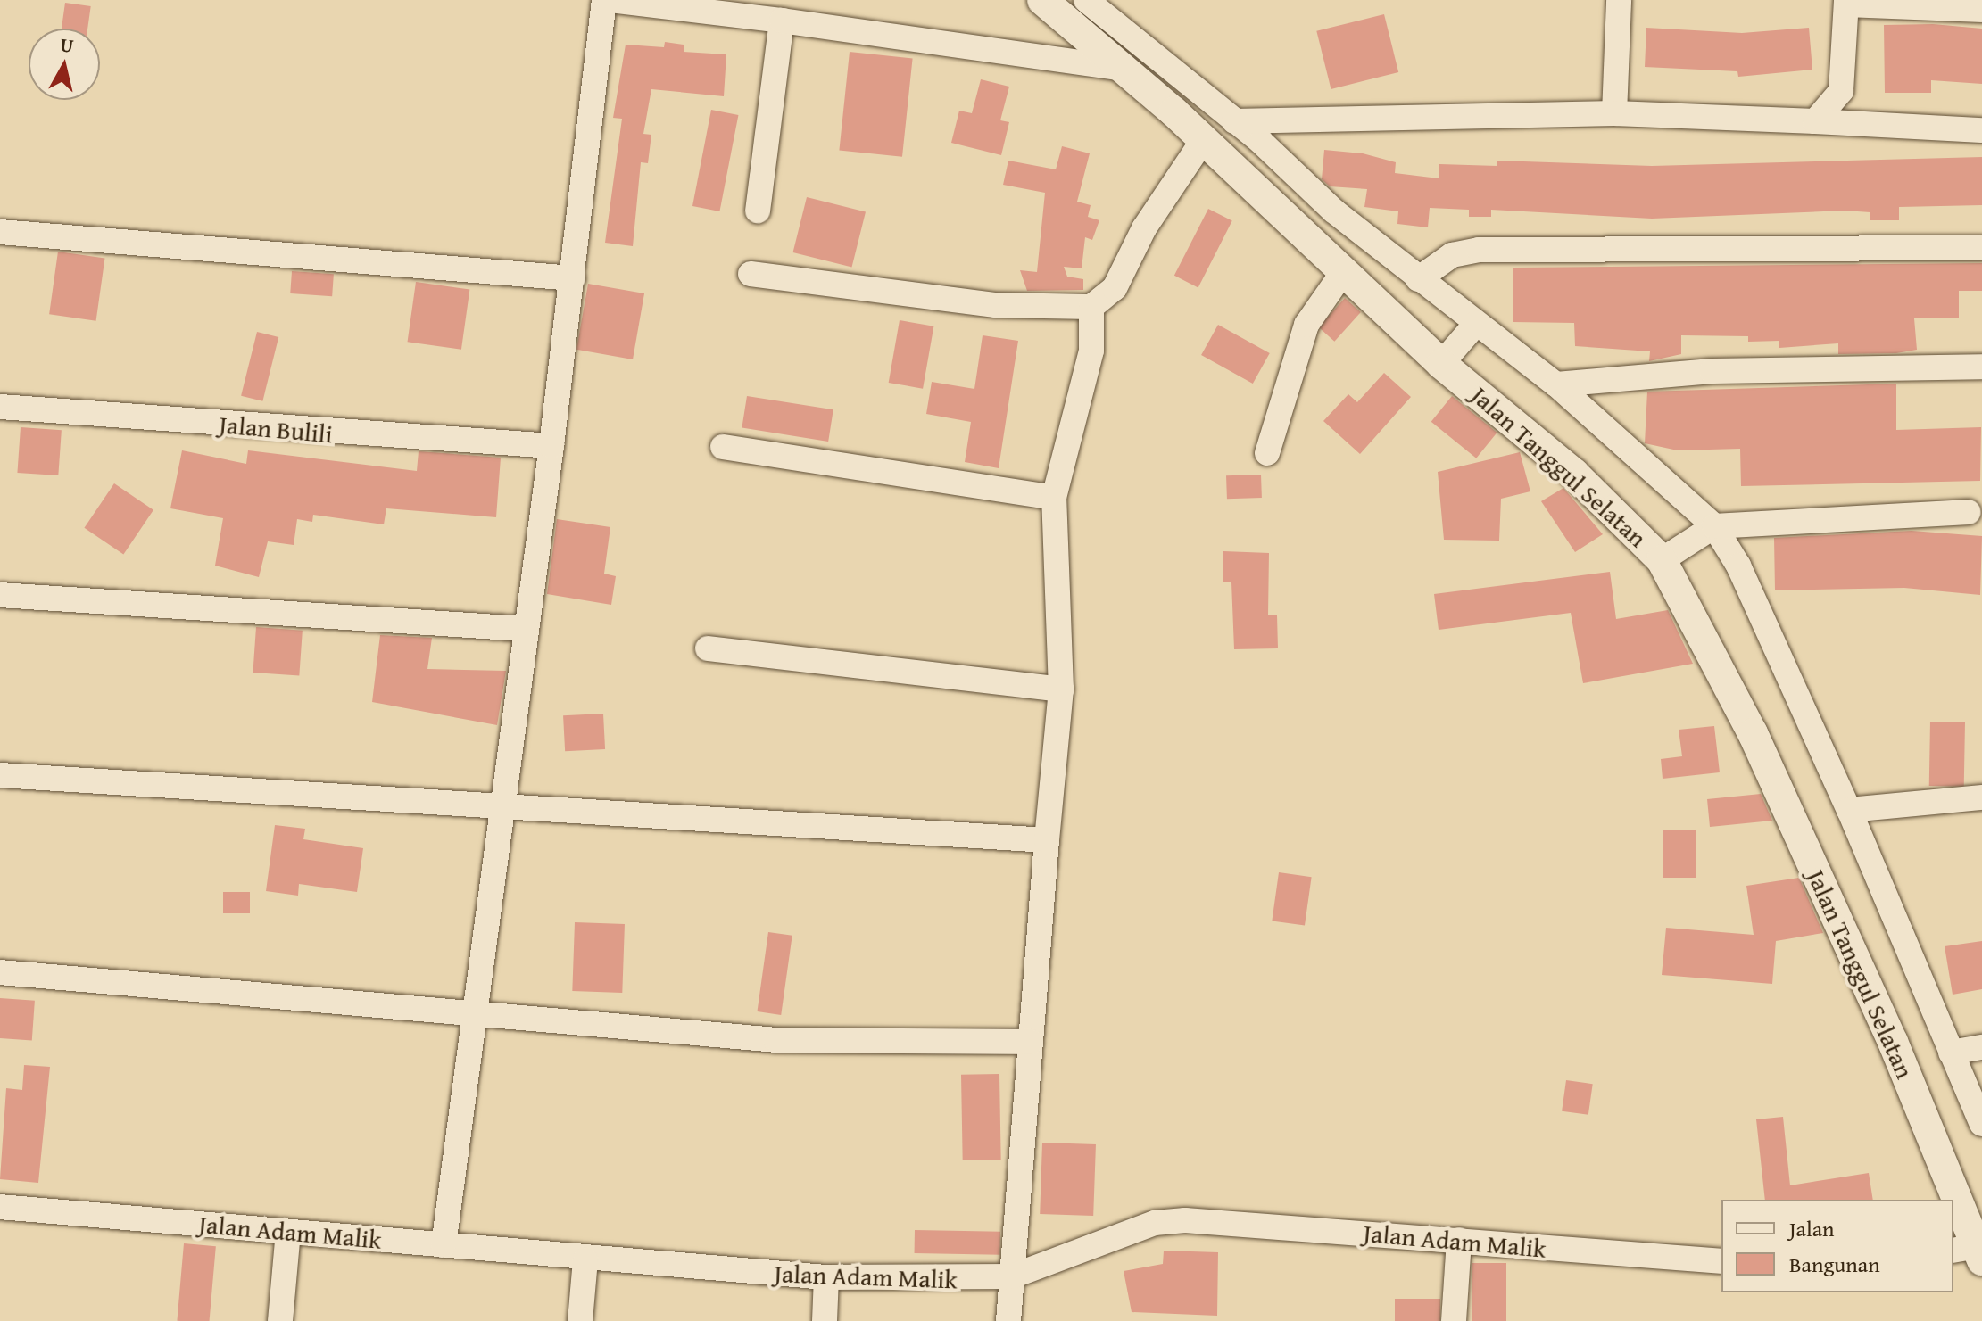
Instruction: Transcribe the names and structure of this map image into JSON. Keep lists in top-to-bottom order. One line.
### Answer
{"streets":{"street":["Jalan Bulili","Jalan Tanggul Selatan","Jalan Adam Malik"]},"legend":["Jalan","Bangunan"],"north":"top"}
